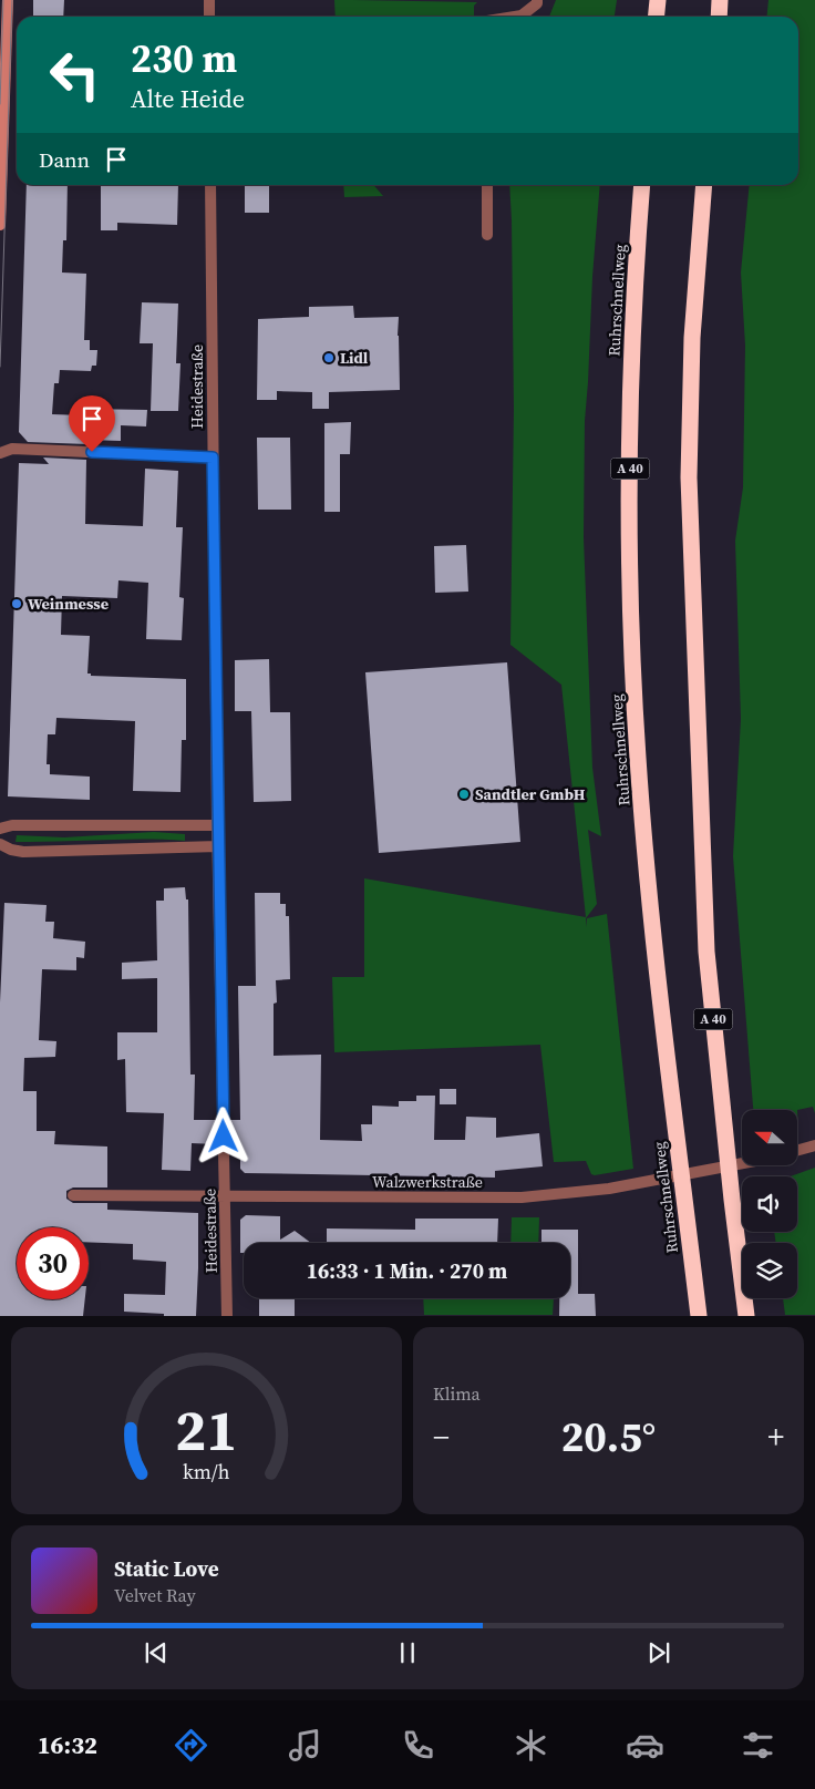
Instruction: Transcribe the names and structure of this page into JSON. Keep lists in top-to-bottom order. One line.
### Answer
{"streets":{"highway":["Ruhrschnellweg","A 40"],"street":["Heidestraße","Walzwerkstraße"]},"crossings":[["Heidestraße","Walzwerkstraße"]],"places":["Lidl","Weinmesse","Sandtler GmbH"],"north":"left","page":{"turn":["230 m","Alte Heide"],"then":"Dann","limit":"30","trip":"16:33 · 1 Min. · 270 m","tile":"Klima","heat":["−","20.5°","+"],"song":["Static Love","Velvet Ray"],"tabs":"16:32","gauge":["21","km/h"]}}
